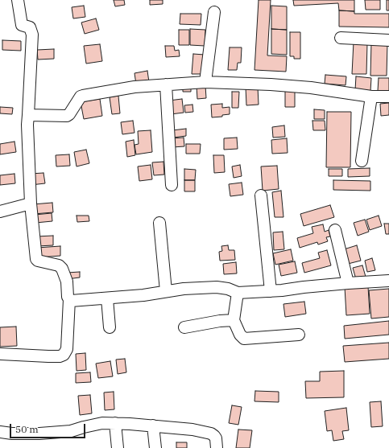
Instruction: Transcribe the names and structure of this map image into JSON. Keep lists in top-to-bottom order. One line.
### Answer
{"scale_bar":"50 m"}
